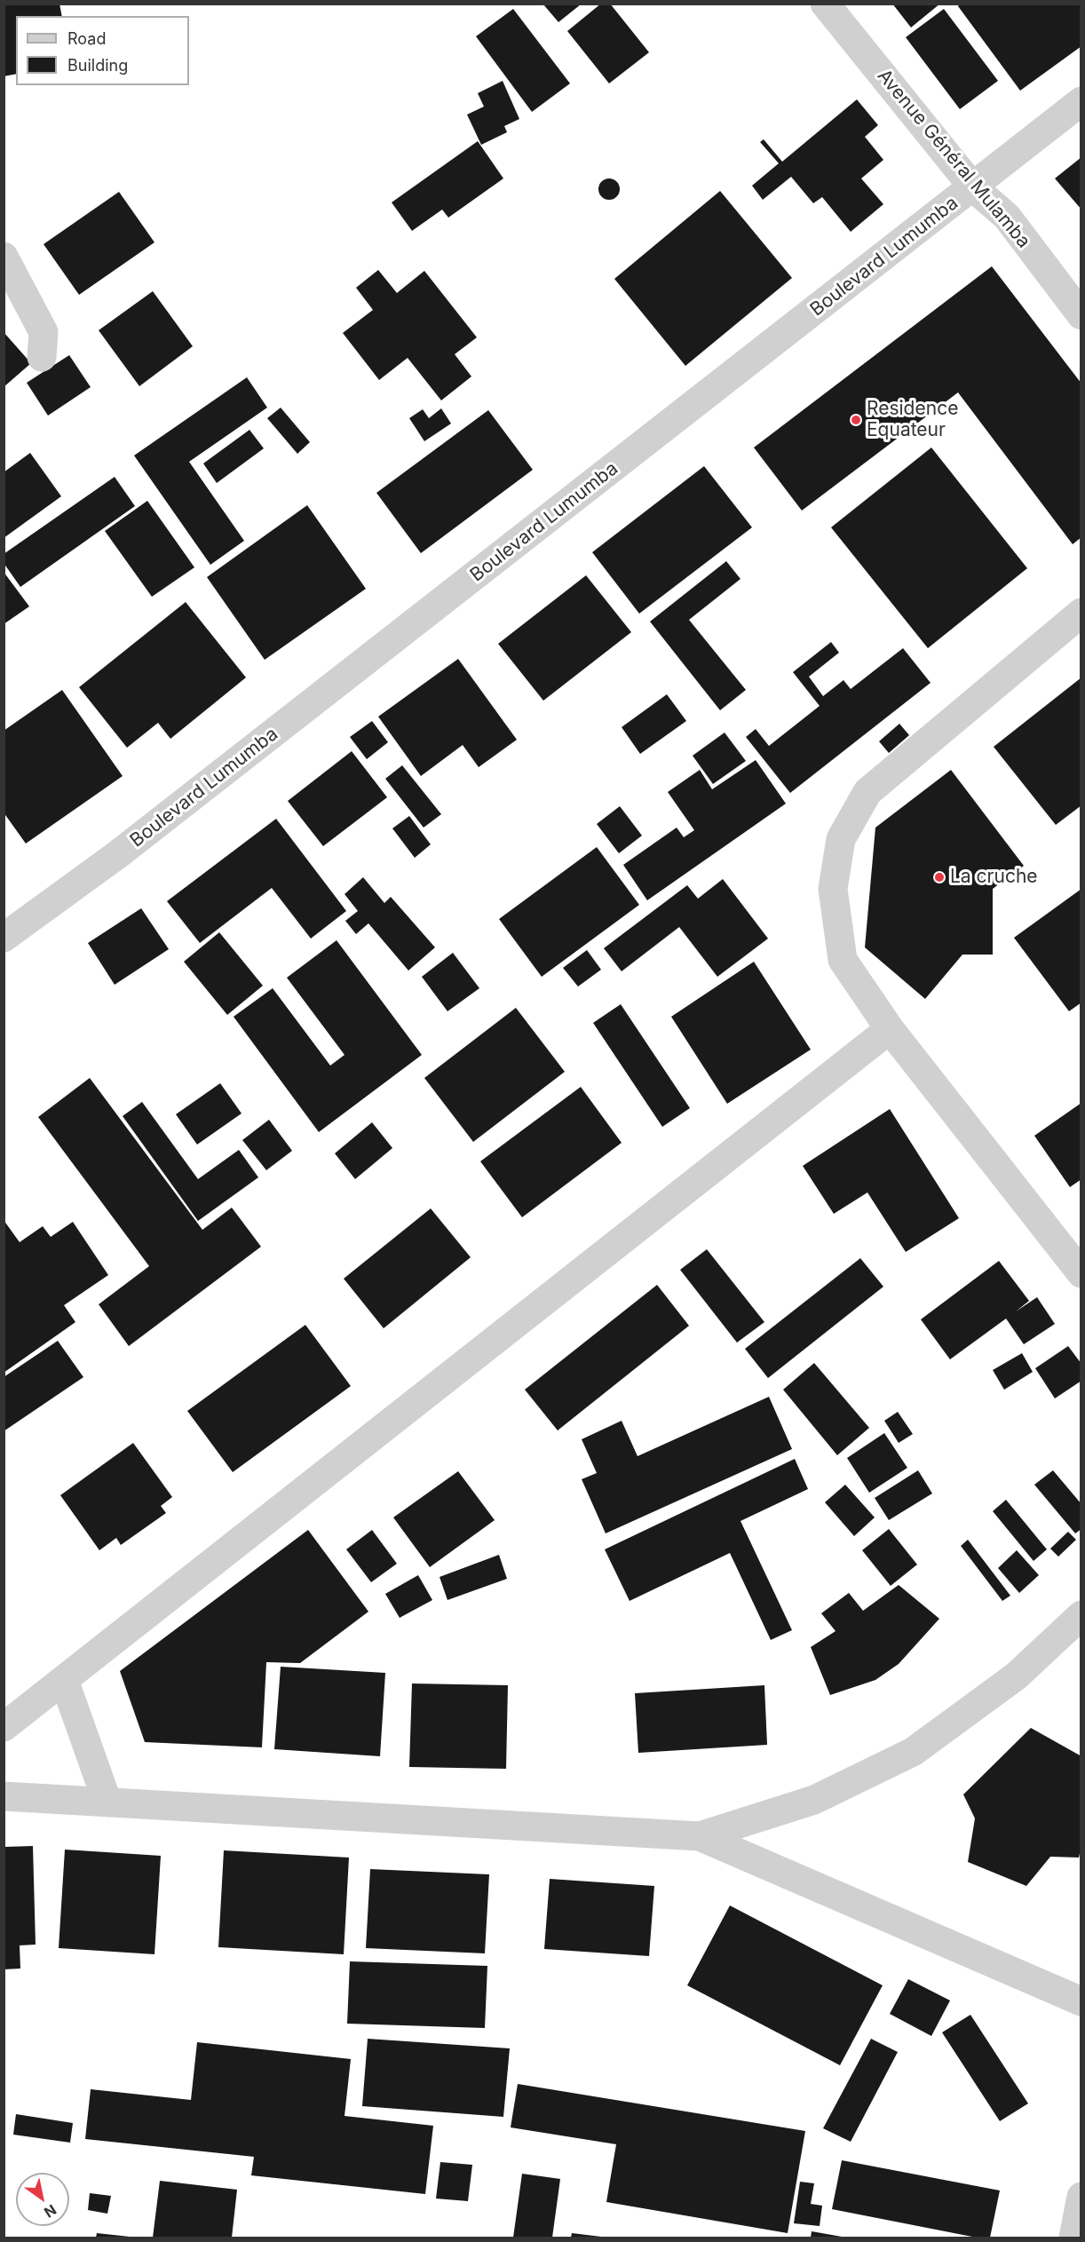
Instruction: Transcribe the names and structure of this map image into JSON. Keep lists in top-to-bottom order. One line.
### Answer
{"streets":{"street":["Avenue Général Mulamba","Boulevard Lumumba"]},"crossings":[["Avenue Général Mulamba","Boulevard Lumumba"]],"places":["Residence Equateur","La cruche"],"legend":["Road","Building"],"north":"bottom right"}
